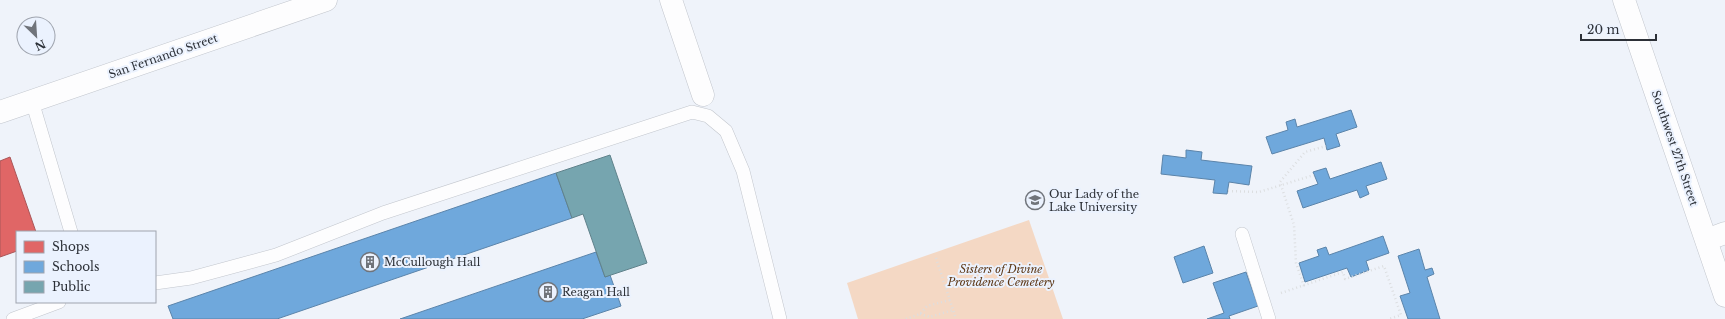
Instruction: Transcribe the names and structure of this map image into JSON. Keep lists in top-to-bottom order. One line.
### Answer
{"streets":{"street":["San Fernando Street","Southwest 27th Street"]},"parks":["Sisters of Divine Providence Cemetery"],"places":{"school or university":["Our Lady of the Lake University"],"building":["McCullough Hall","Reagan Hall"]},"legend":["Shops","Schools","Public"],"scale_bar":"20 m","north":"bottom right"}
